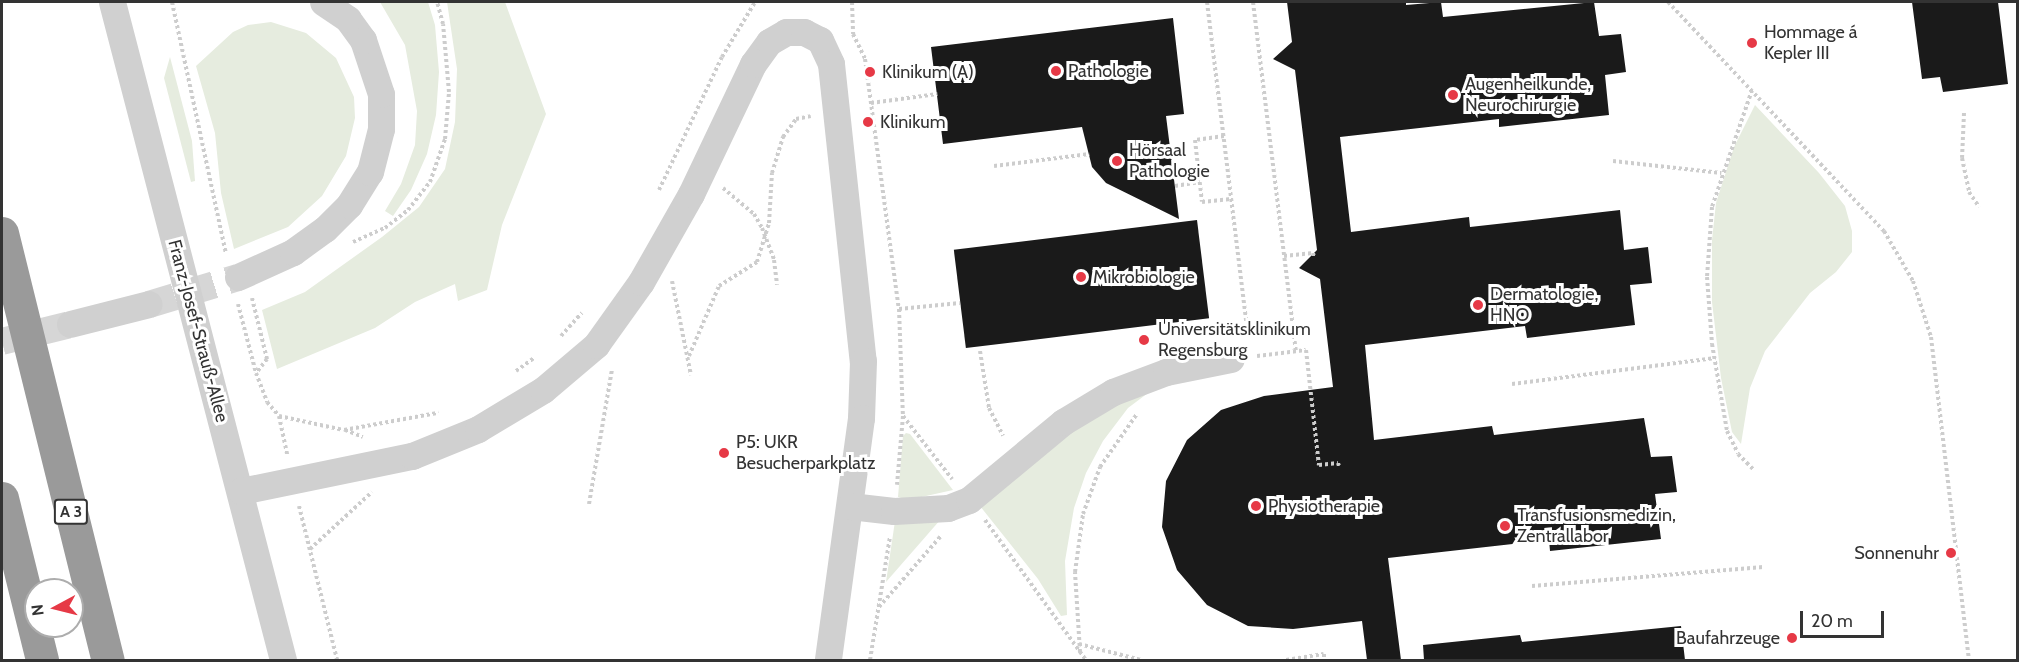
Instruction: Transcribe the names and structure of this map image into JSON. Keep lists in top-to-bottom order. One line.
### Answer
{"streets":{"highway":["A 3"],"street":["Franz-Josef-Strauß-Allee"]},"places":["Hommage á Kepler III","Pathologie","Klinikum (A)","Augenheilkunde, Neurochirurgie","Klinikum","Hörsaal Pathologie","Mikrobiologie","Dermatologie, HNO","Universitätsklinikum Regensburg","P5: UKR Besucherparkplatz","Physiotherapie","Transfusionsmedizin, Zentrallabor","Sonnenuhr","Baufahrzeuge"],"scale_bar":"20 m","north":"left"}
